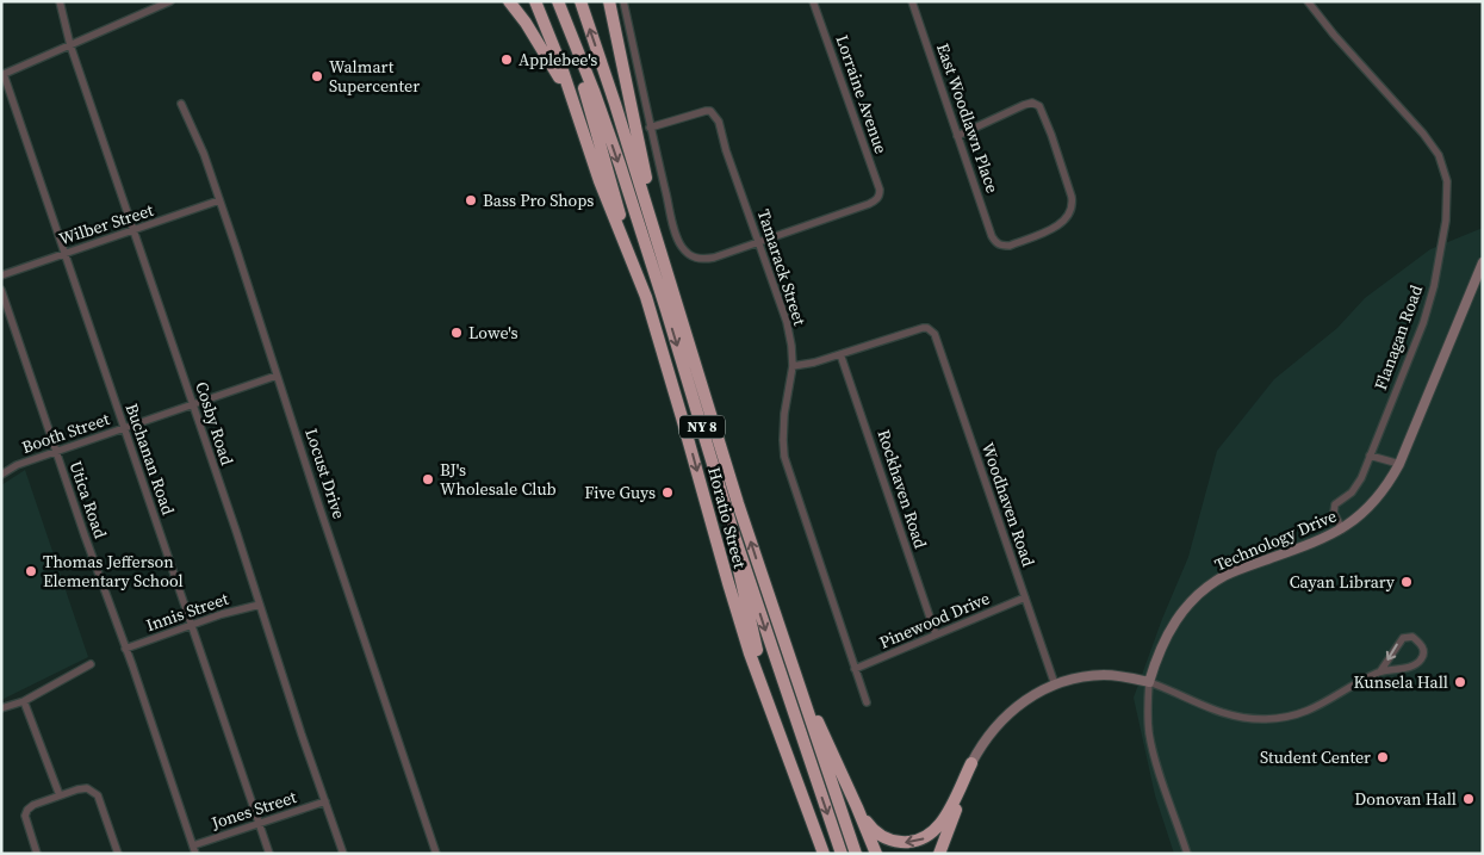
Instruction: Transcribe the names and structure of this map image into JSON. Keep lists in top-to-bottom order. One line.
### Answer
{"streets":{"highway":["NY 8","Horatio Street"],"street":["Lorraine Avenue","East Woodlawn Place","Wilber Street","Tamarack Street","Flanagan Road","Cosby Road","Booth Street","Buchanan Road","Locust Drive","Rockhaven Road","Utica Road","Woodhaven Road","Technology Drive","Innis Street","Pinewood Drive","Jones Street"]},"crossings":[["Lorraine Avenue","Tamarack Street"],["Wilber Street","Cosby Road"],["Wilber Street","Buchanan Road"],["Wilber Street","Locust Drive"],["Tamarack Street","Pinewood Drive"],["Flanagan Road","Technology Drive"],["Cosby Road","Booth Street"],["Cosby Road","Innis Street"],["Cosby Road","Jones Street"],["Booth Street","Buchanan Road"],["Booth Street","Locust Drive"],["Booth Street","Utica Road"],["Buchanan Road","Innis Street"],["Buchanan Road","Jones Street"],["Rockhaven Road","Woodhaven Road"],["Rockhaven Road","Pinewood Drive"],["Utica Road","Innis Street"],["Utica Road","Jones Street"],["Woodhaven Road","Pinewood Drive"]],"places":["Applebee's","Walmart Supercenter","Bass Pro Shops","Lowe's","BJ's Wholesale Club","Five Guys","Thomas Jefferson Elementary School","Cayan Library","Kunsela Hall","Student Center","Donovan Hall"]}
